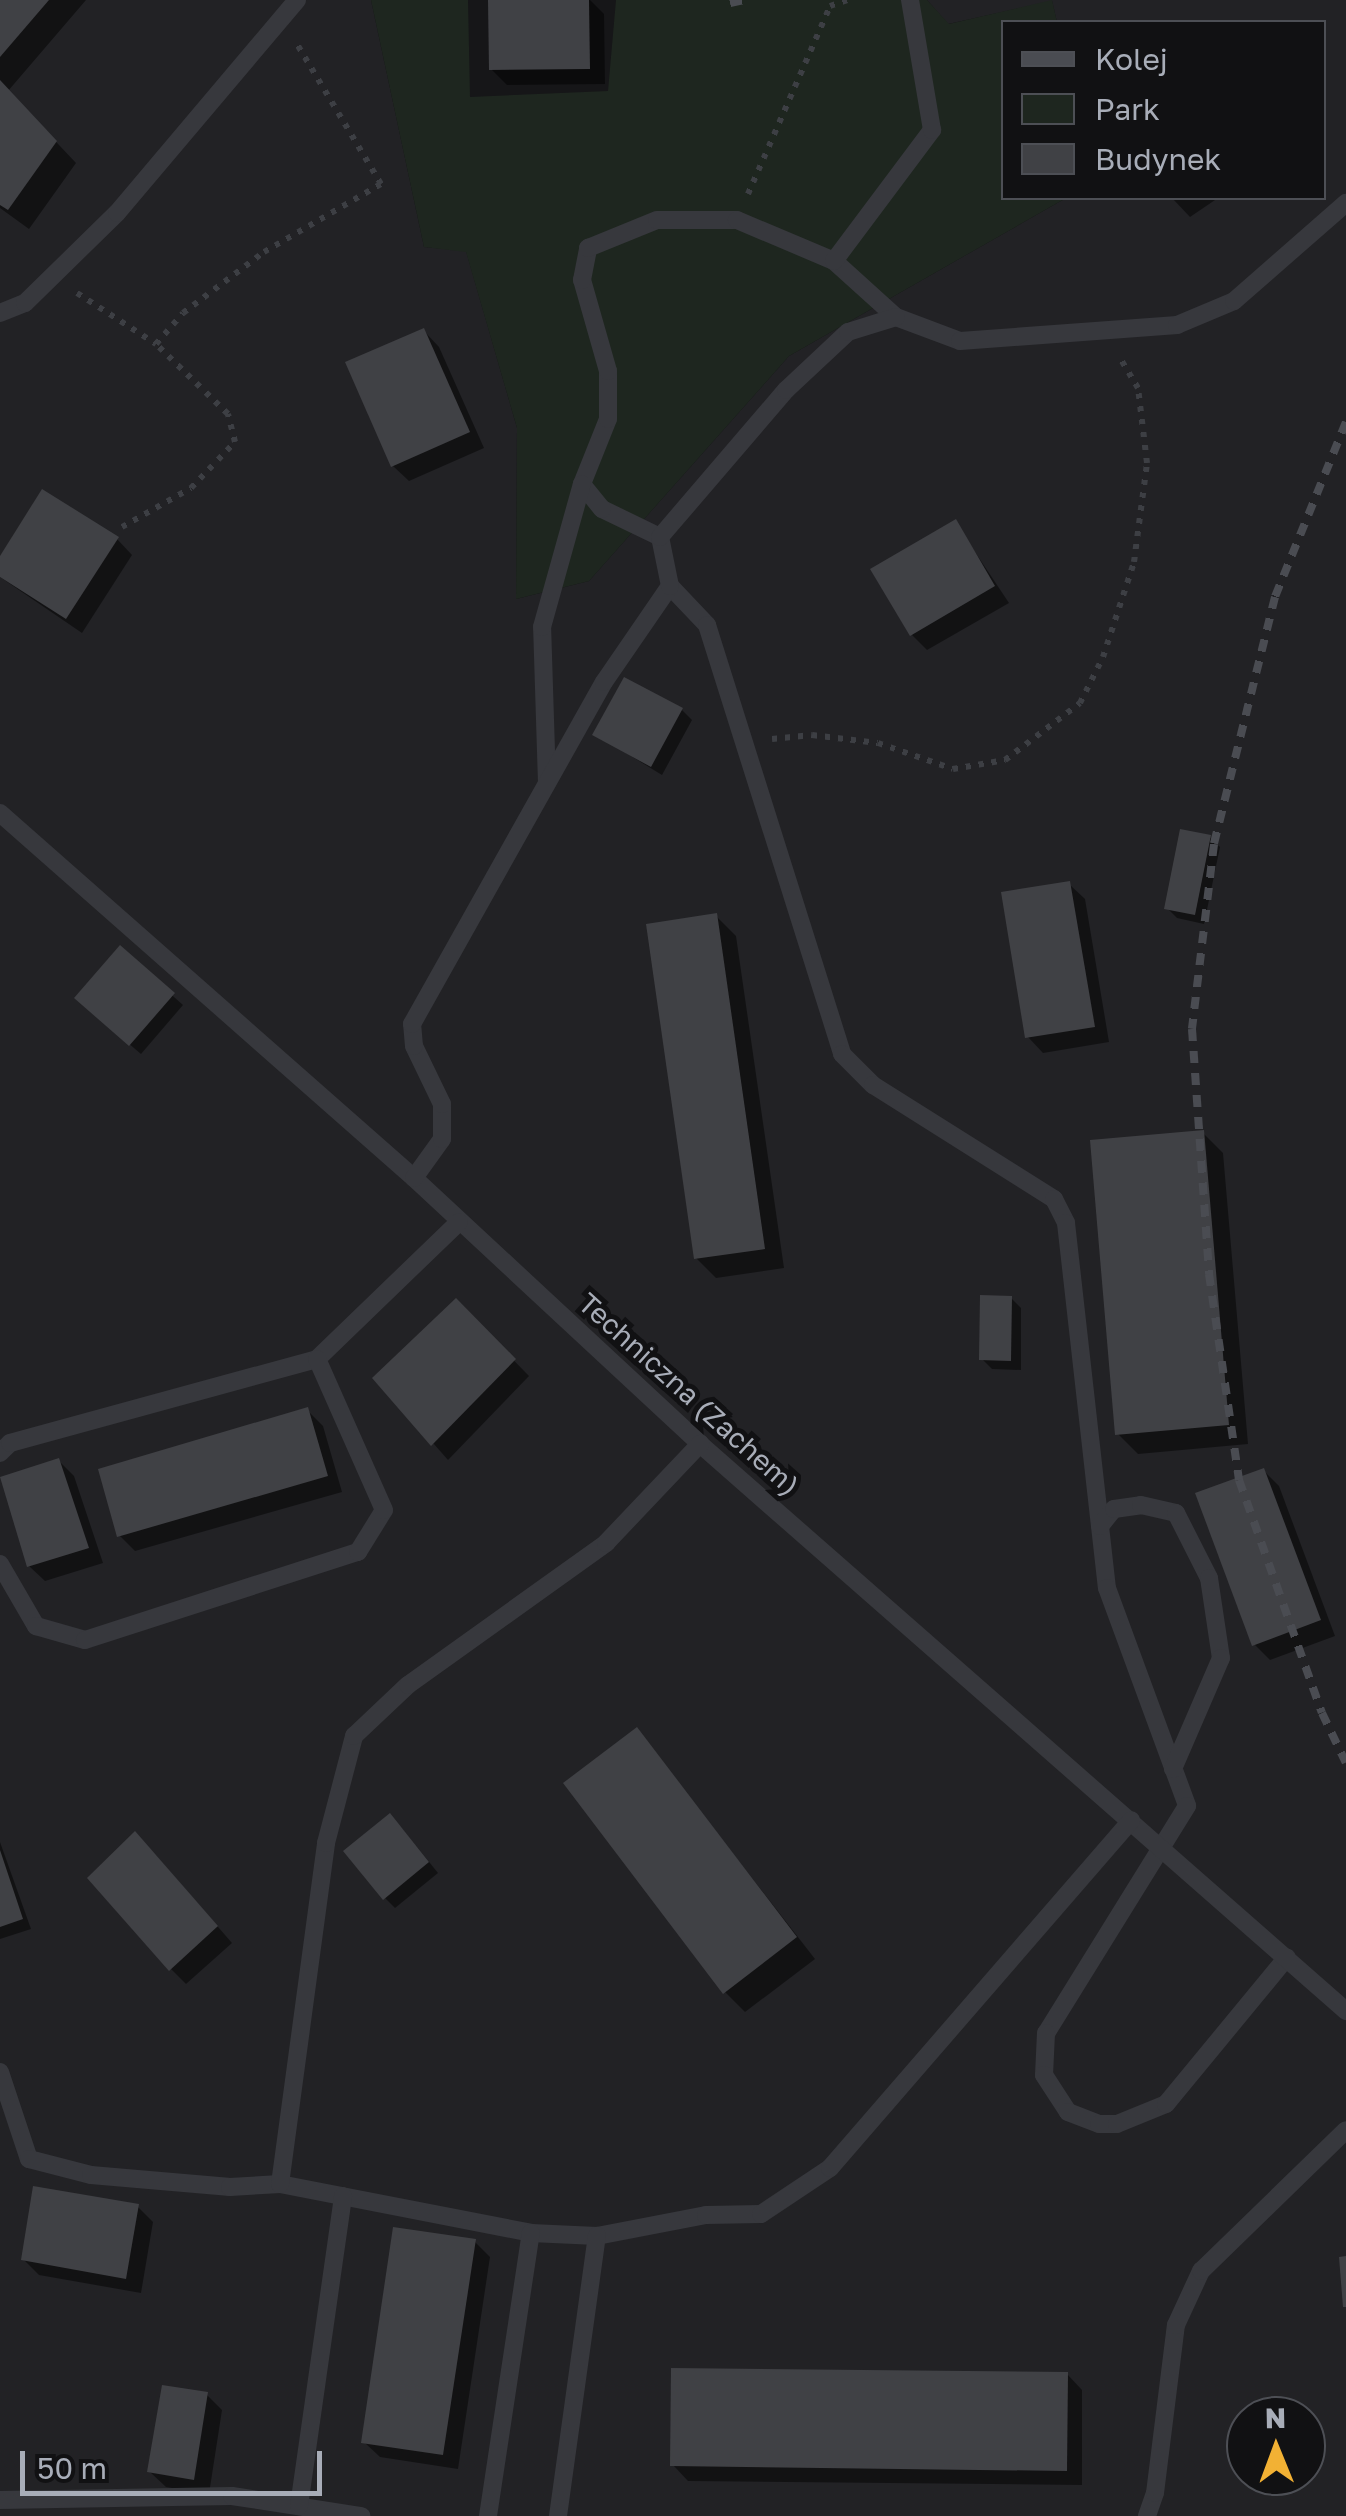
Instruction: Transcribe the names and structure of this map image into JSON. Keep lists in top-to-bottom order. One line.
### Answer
{"streets":{"lane":["Techniczna (Zachem)"]},"legend":["Kolej","Park","Budynek"],"scale_bar":"50 m","north":"top"}
